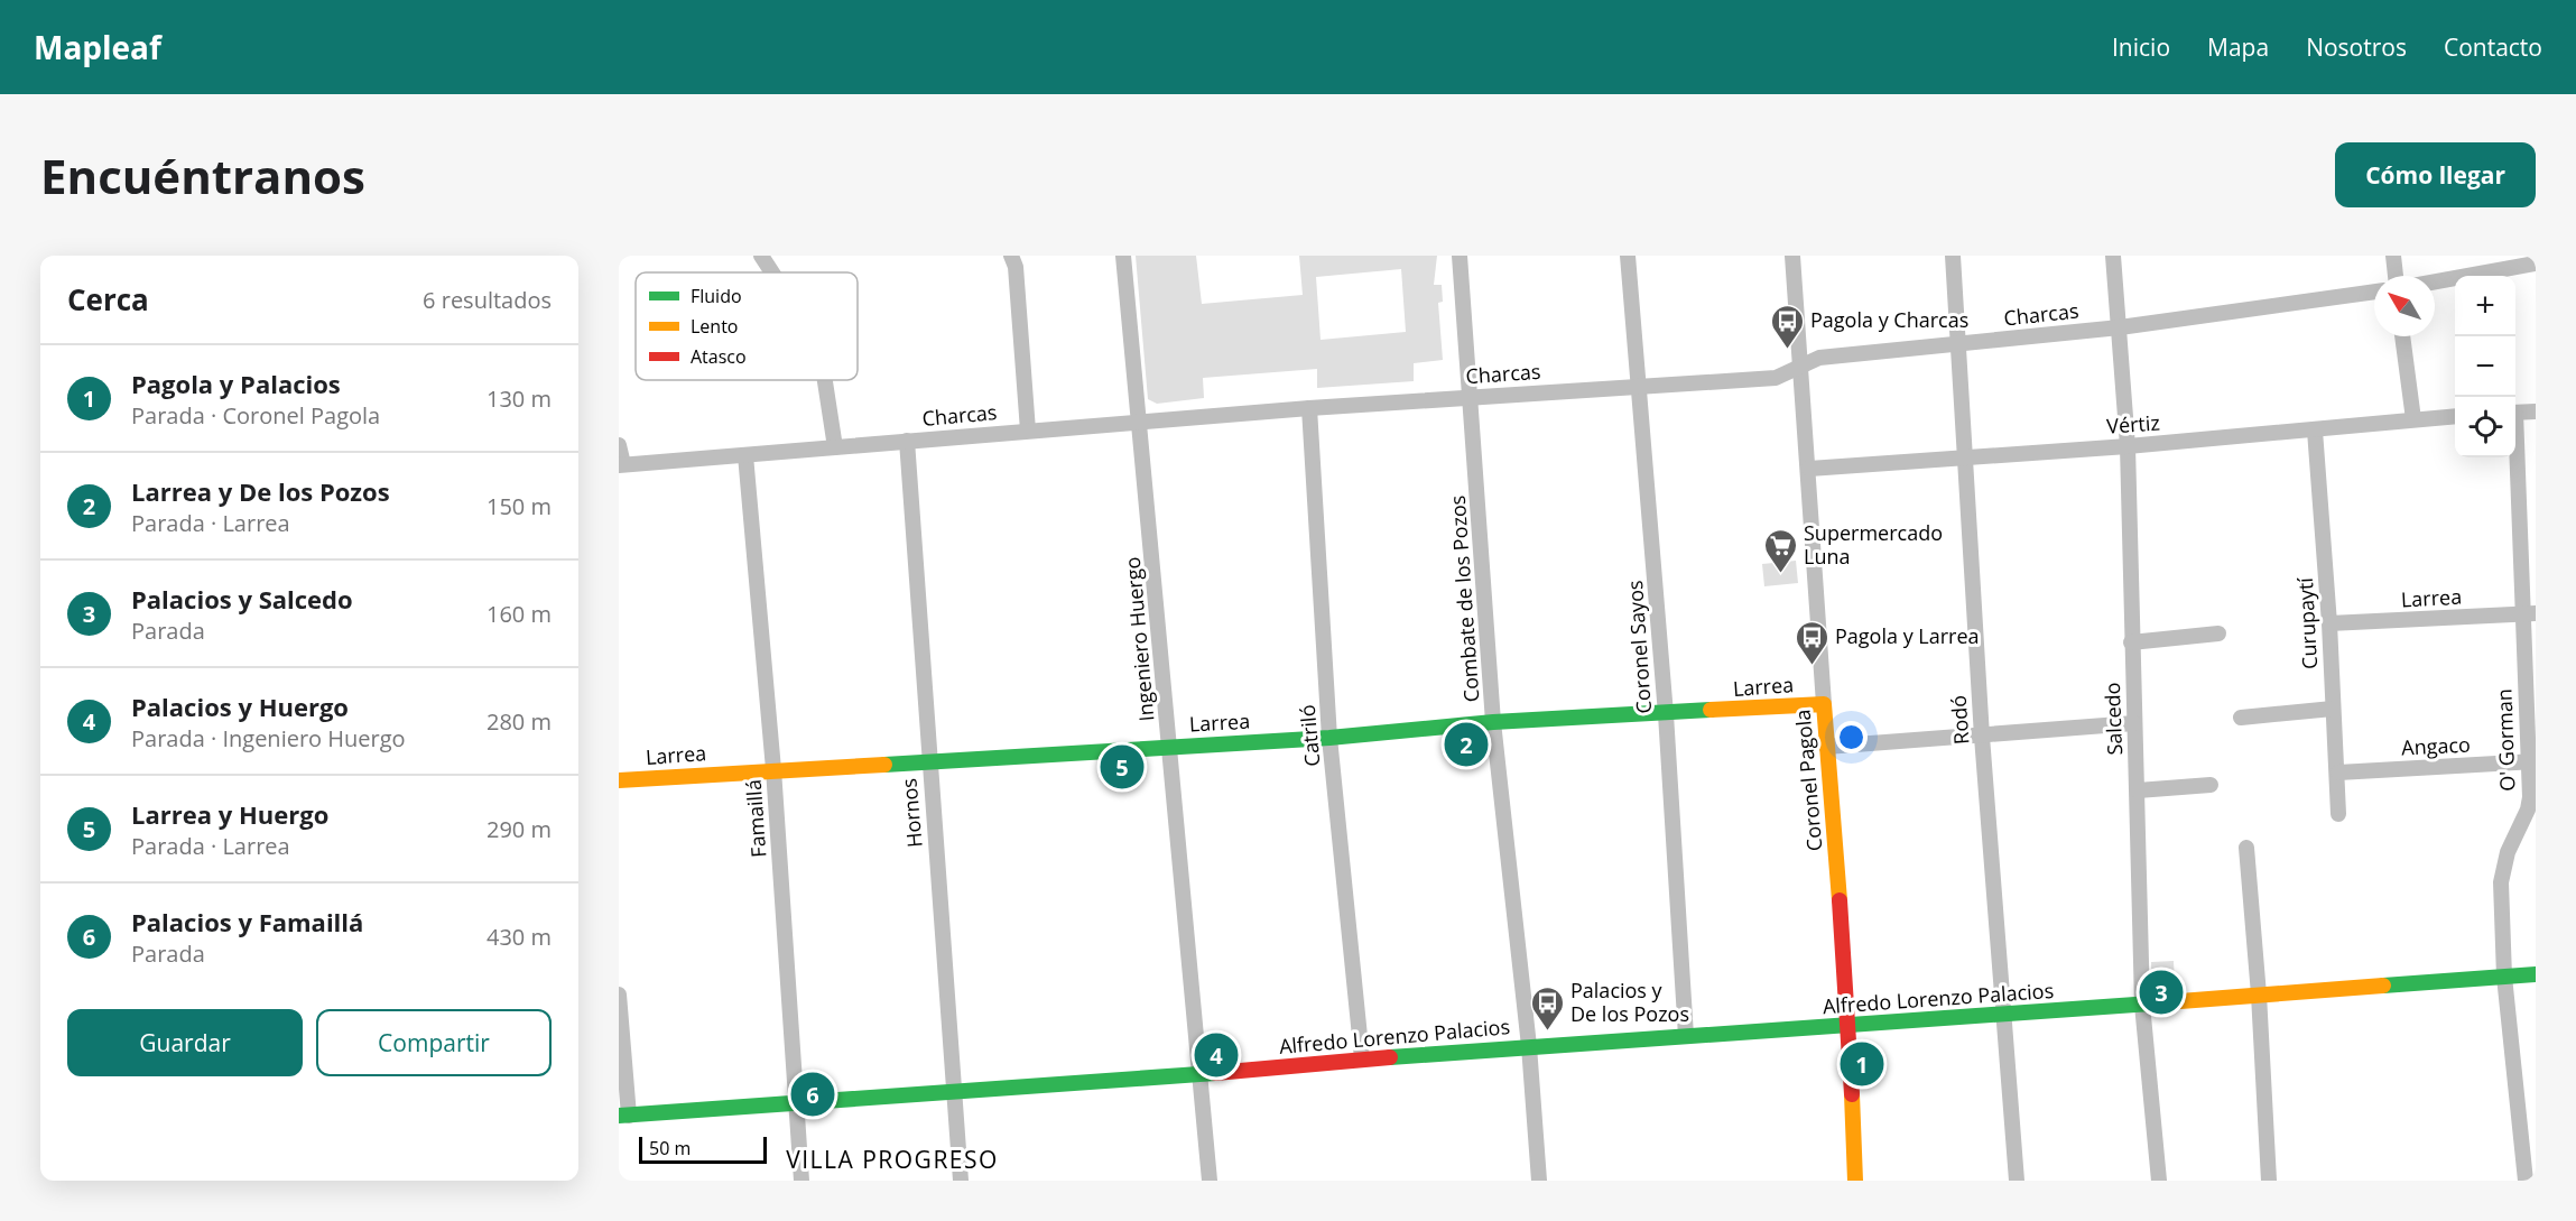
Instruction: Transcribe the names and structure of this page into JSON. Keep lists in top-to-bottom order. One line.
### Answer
{"streets":{"street":["Charcas","Vértiz","Combate de los Pozos","Larrea","Curupaytí","Ingeniero Huergo","Coronel Sayos","Salcedo","Rodó","Catriló","O' Gorman","Angaco","Coronel Pagola","Hornos","Famaillá","Alfredo Lorenzo Palacios"]},"crossings":[["Charcas","Combate de los Pozos"],["Charcas","Ingeniero Huergo"],["Charcas","Coronel Sayos"],["Charcas","Salcedo"],["Charcas","Rodó"],["Charcas","Catriló"],["Charcas","Coronel Pagola"],["Charcas","Hornos"],["Charcas","Famaillá"],["Vértiz","Curupaytí"],["Vértiz","Salcedo"],["Vértiz","Rodó"],["Vértiz","Coronel Pagola"],["Combate de los Pozos","Larrea"],["Combate de los Pozos","Alfredo Lorenzo Palacios"],["Larrea","Curupaytí"],["Larrea","Ingeniero Huergo"],["Larrea","Coronel Sayos"],["Larrea","Catriló"],["Larrea","O' Gorman"],["Larrea","Coronel Pagola"],["Larrea","Hornos"],["Larrea","Famaillá"],["Curupaytí","Angaco"],["Ingeniero Huergo","Alfredo Lorenzo Palacios"],["Coronel Sayos","Alfredo Lorenzo Palacios"],["Salcedo","Alfredo Lorenzo Palacios"],["Rodó","Alfredo Lorenzo Palacios"],["Catriló","Alfredo Lorenzo Palacios"],["O' Gorman","Angaco"],["O' Gorman","Alfredo Lorenzo Palacios"],["Coronel Pagola","Alfredo Lorenzo Palacios"],["Hornos","Alfredo Lorenzo Palacios"],["Famaillá","Alfredo Lorenzo Palacios"]],"districts":["VILLA PROGRESO"],"places":{"bus stop":["Pagola y Charcas","Pagola y Larrea","Palacios y De los Pozos"],"supermarket":["Supermercado Luna"]},"legend":["Fluido","Lento","Atasco"],"scale_bar":"50 m","north":"top left","page":{"header":"Mapleaf","nav":["Inicio","Mapa","Nosotros","Contacto"],"buttons":["Cómo llegar",["Guardar","Compartir"]],"title":"Encuéntranos","heading":["Cerca","6 resultados"],"map_buttons":["+","−"],"list":[{"mark":"1","name":"Pagola y Palacios","note":"Parada · Coronel Pagola","value":"130 m"},{"mark":"2","name":"Larrea y De los Pozos","note":"Parada · Larrea","value":"150 m"},{"mark":"3","name":"Palacios y Salcedo","note":"Parada","value":"160 m"},{"mark":"4","name":"Palacios y Huergo","note":"Parada · Ingeniero Huergo","value":"280 m"},{"mark":"5","name":"Larrea y Huergo","note":"Parada · Larrea","value":"290 m"},{"mark":"6","name":"Palacios y Famaillá","note":"Parada","value":"430 m"}],"pins":["2","5","3","4","1","6"],"scale":"50 m"}}
